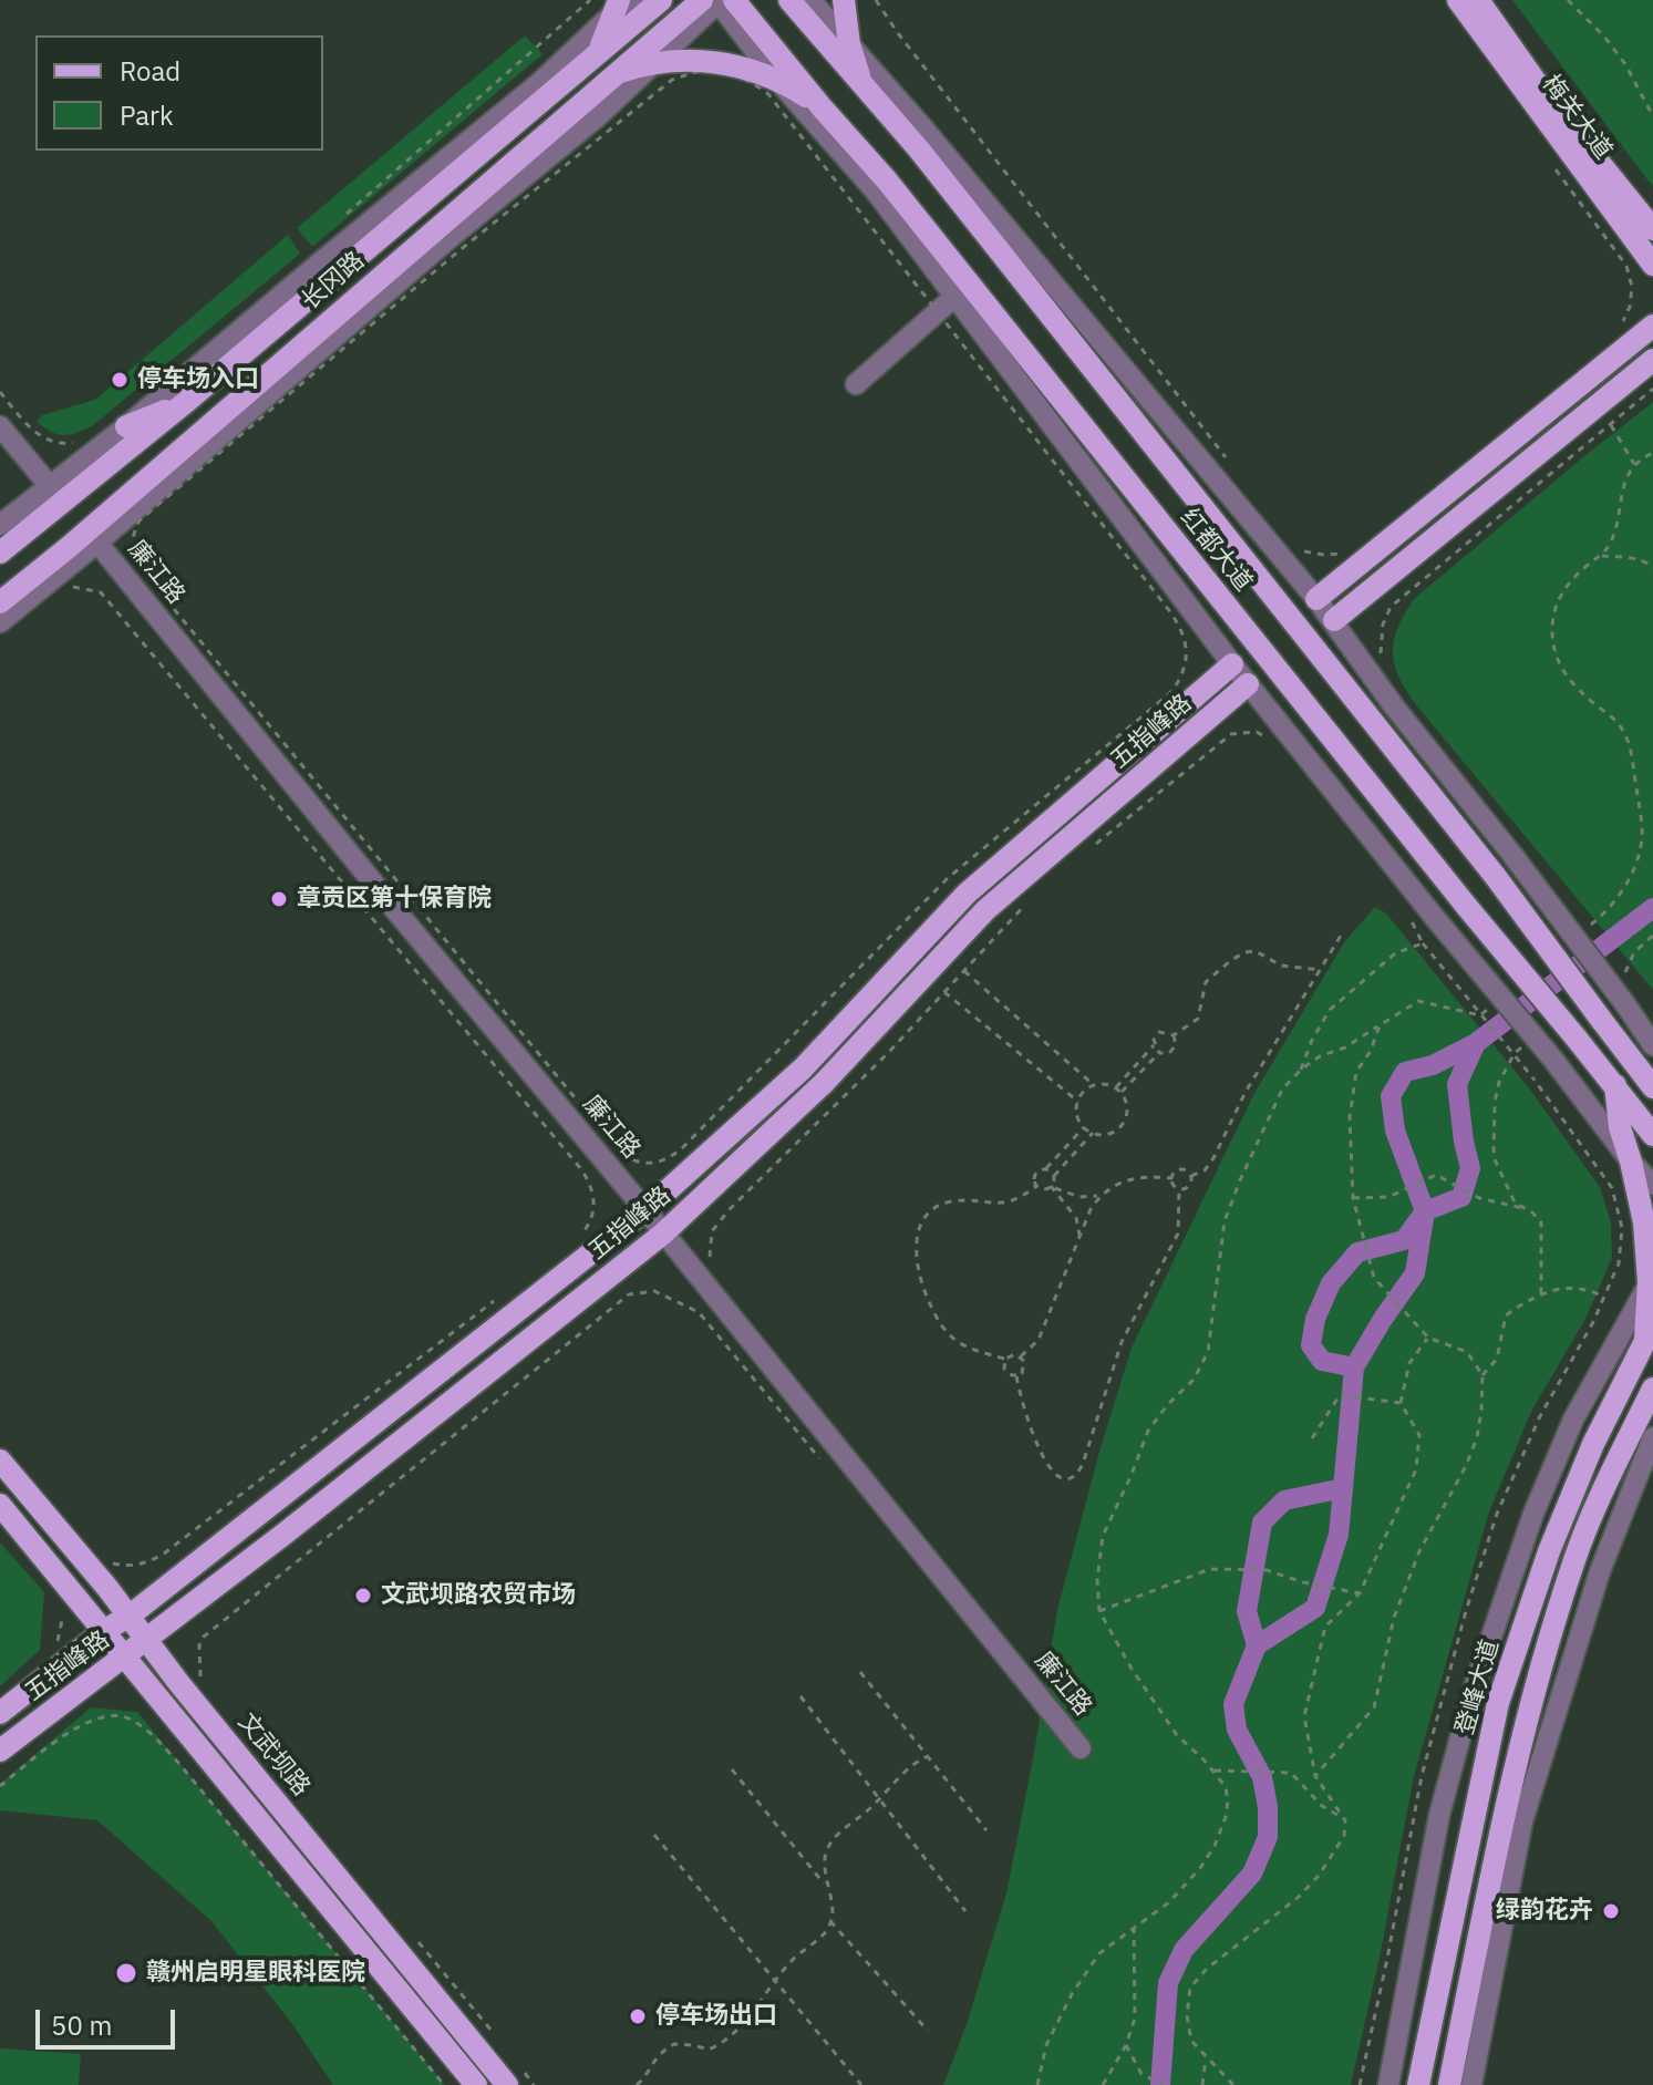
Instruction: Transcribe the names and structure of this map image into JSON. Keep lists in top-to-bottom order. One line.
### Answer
{"streets":{"main road":["梅关大道","长冈路","红都大道","五指峰路","登峰大道","文武坝路"],"street":["廉江路"]},"crossings":[["长冈路","红都大道"],["廉江路","五指峰路"],["五指峰路","文武坝路"]],"places":["停车场入口","章贡区第十保育院","文武坝路农贸市场","绿韵花卉","赣州启明星眼科医院","停车场出口"],"legend":["Road","Park"],"scale_bar":"50 m"}
